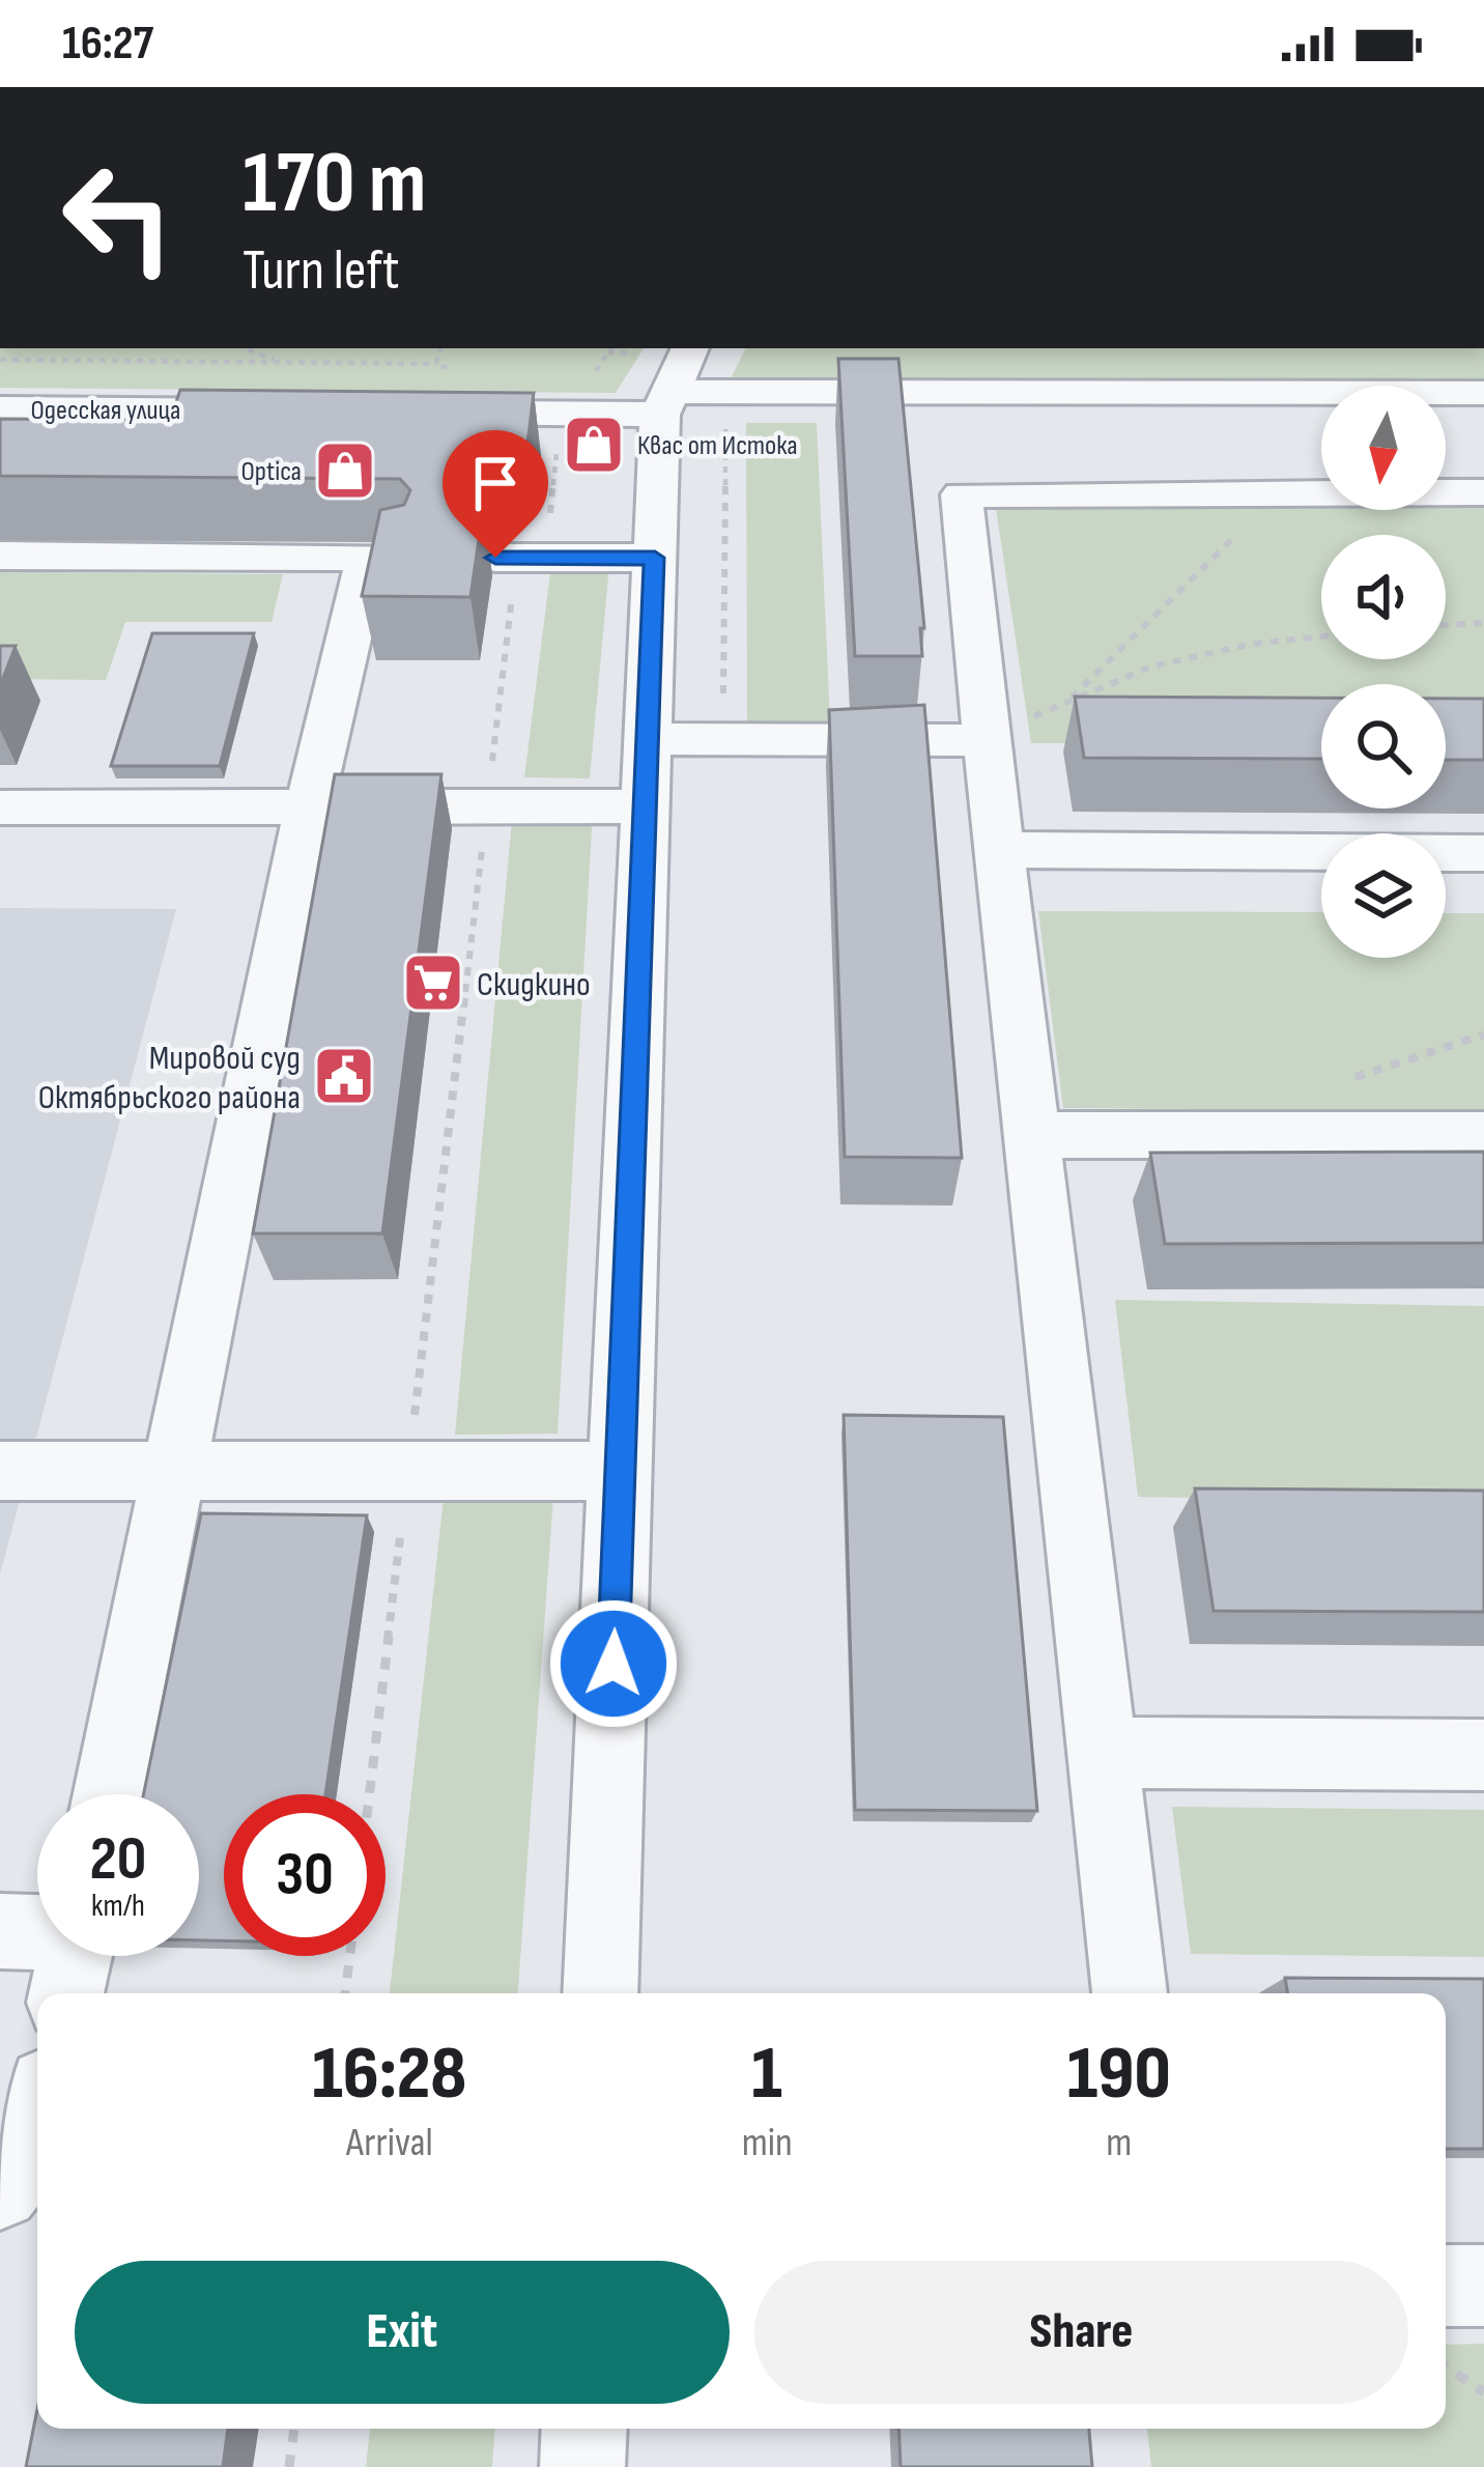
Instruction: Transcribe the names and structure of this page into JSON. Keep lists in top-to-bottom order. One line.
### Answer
{"streets":{"street":["Одесская улица"]},"places":{"shop":["Квас от Истока","Optica"],"supermarket":["Скидкино"],"public building":["Мировой суд Октябрьского района"]},"north":"bottom","page":{"status":"16:27","turn":["170 m","Turn left"],"speed":"20 km/h","limit":"30","eta":["16:28","Arrival","1","min","190","m"],"buttons":["Exit","Share"]}}
